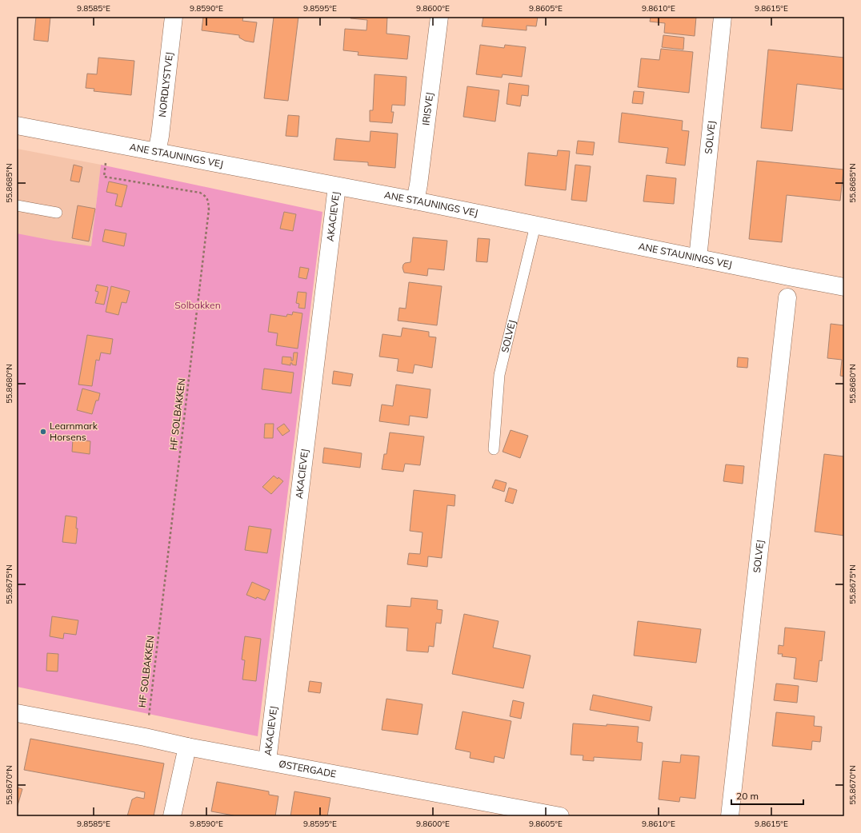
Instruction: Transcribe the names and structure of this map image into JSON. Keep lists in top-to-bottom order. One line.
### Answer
{"streets":{"street":["NORDLYSTVEJ","IRISVEJ","SOLVEJ","ANE STAUNINGS VEJ","AKACIEVEJ","ØSTERGADE"],"path":["HF SOLBAKKEN"]},"crossings":[["NORDLYSTVEJ","ANE STAUNINGS VEJ"],["IRISVEJ","ANE STAUNINGS VEJ"],["SOLVEJ","ANE STAUNINGS VEJ"],["ANE STAUNINGS VEJ","AKACIEVEJ"],["AKACIEVEJ","ØSTERGADE"],["HF SOLBAKKEN","ØSTERGADE"]],"parks":["Solbakken"],"places":["Learnmark Horsens"],"scale_bar":"20 m","coordinates":["9.8585°E","9.8590°E","9.8595°E","9.8600°E","9.8605°E","9.8610°E","9.8615°E","55.8685°N","55.8680°N","55.8675°N","55.8670°N"]}
